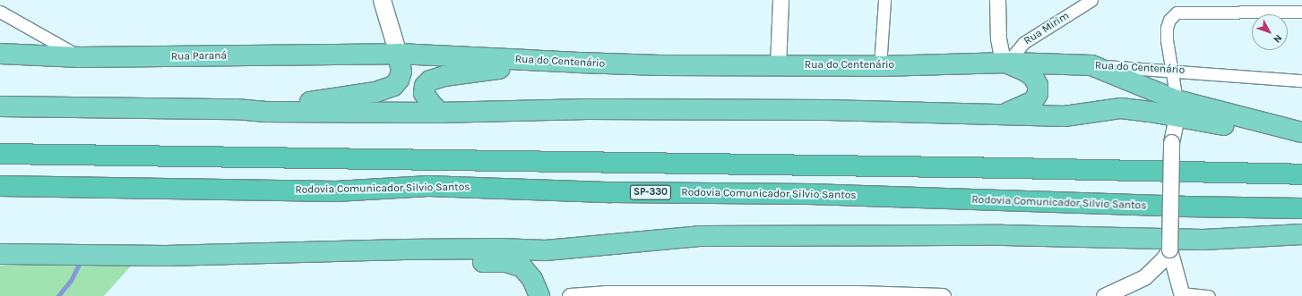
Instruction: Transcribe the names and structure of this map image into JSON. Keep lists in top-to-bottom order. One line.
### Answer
{"streets":{"highway":["Rua Paraná","Rua do Centenário","Rodovia Comunicador Silvio Santos","SP-330"],"street":["Rua Mirim"]},"crossings":[["Rua Mirim","Rua do Centenário"],["Rua Paraná","Rua do Centenário"]],"north":"bottom right"}
